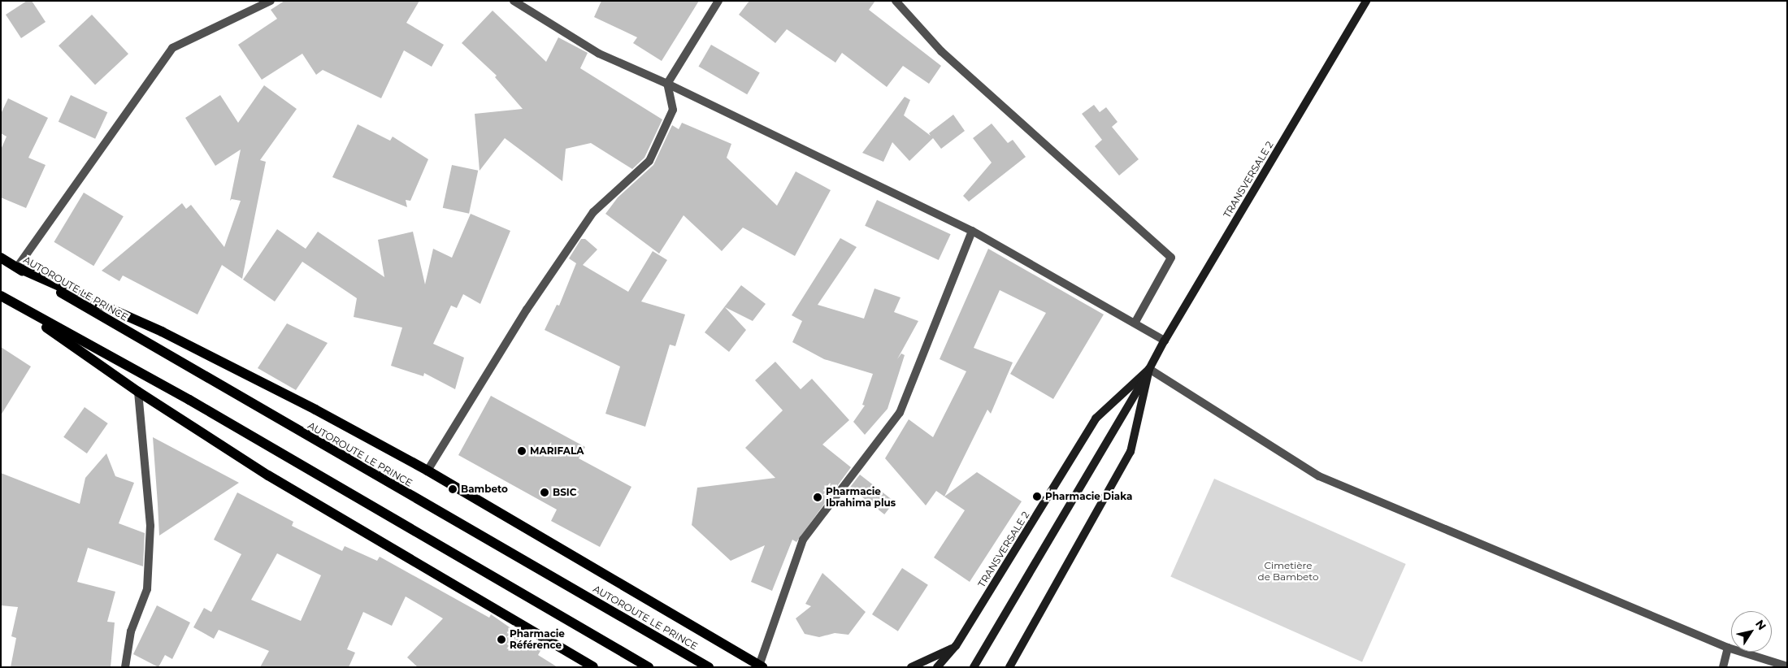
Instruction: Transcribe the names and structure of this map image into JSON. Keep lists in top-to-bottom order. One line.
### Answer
{"streets":{"main road":["TRANSVERSALE 2","AUTOROUTE LE PRINCE"]},"parks":["Cimetière de Bambeto"],"places":["MARIFALA","Bambeto","BSIC","Pharmacie Diaka","Pharmacie Ibrahima plus","Pharmacie Référence"],"north":"top right"}
